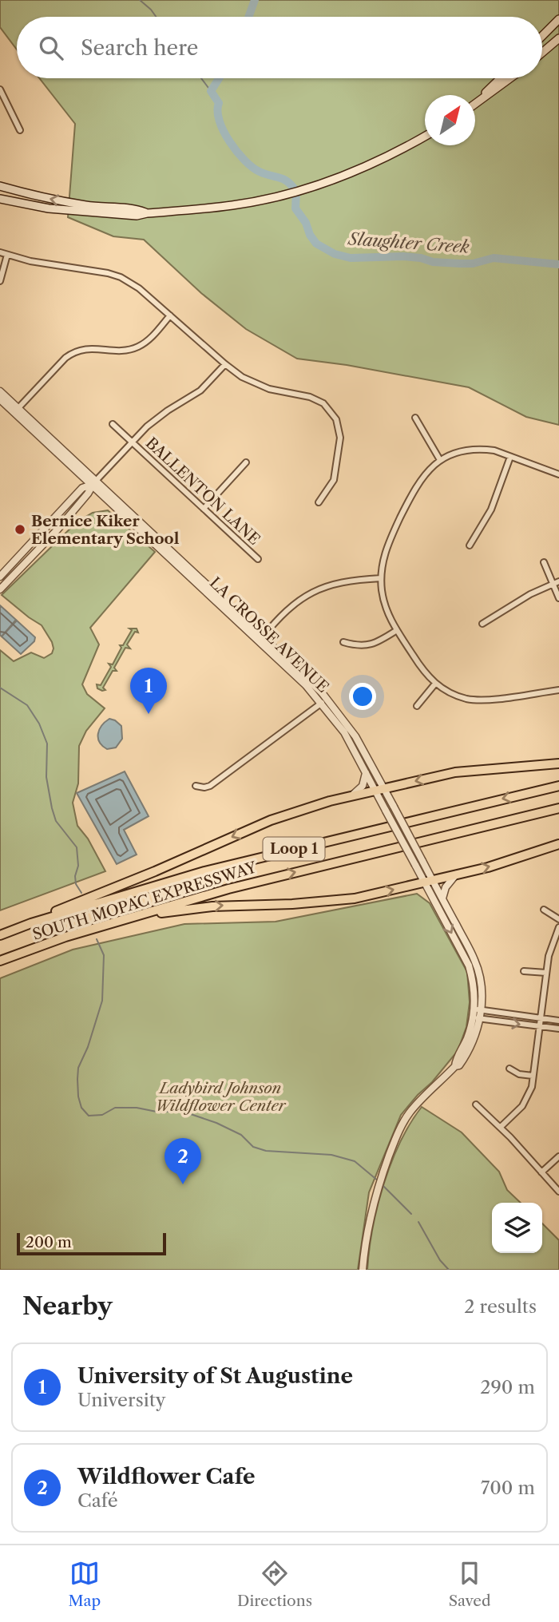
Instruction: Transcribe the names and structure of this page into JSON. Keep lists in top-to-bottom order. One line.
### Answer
{"streets":{"highway":["Loop 1","SOUTH MOPAC EXPRESSWAY"],"street":["BALLENTON LANE","LA CROSSE AVENUE"]},"water":["Slaughter Creek"],"parks":["Ladybird Johnson Wildflower Center"],"places":["Bernice Kiker Elementary School"],"scale_bar":"200 m","north":"top right","page":{"search":"Search here","pins":["1","2"],"scale":"200 m","heading":["Nearby","2 results"],"list":[{"mark":"1","name":"University of St Augustine","note":"University","value":"290 m"},{"mark":"2","name":"Wildflower Cafe","note":"Café","value":"700 m"}],"nav":["Map","Directions","Saved"]}}
